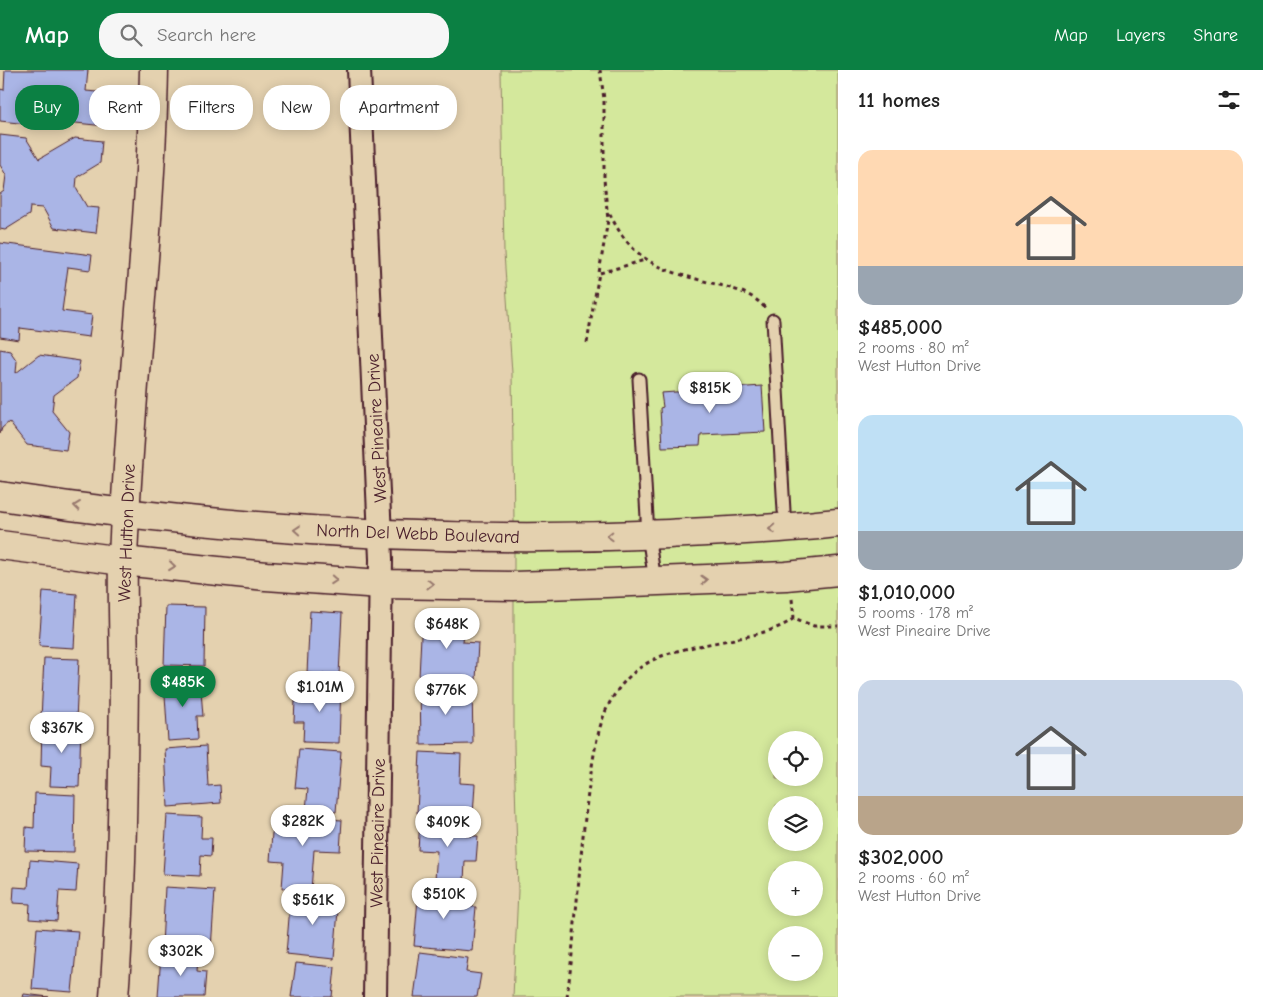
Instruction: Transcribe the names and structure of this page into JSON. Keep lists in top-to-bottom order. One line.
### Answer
{"streets":{"street":["West Pineaire Drive","West Hutton Drive","North Del Webb Boulevard"]},"crossings":[["West Pineaire Drive","North Del Webb Boulevard"],["West Hutton Drive","North Del Webb Boulevard"]],"page":{"header":"Map","search":"Search here","nav":["Map","Layers","Share"],"heading":"11 homes","chip":["Buy","Rent","Filters","New","Apartment"],"list":[{"name":"$485,000","note":"2 rooms · 80 m² · West Hutton Drive"},{"name":"$1,010,000","note":"5 rooms · 178 m² · West Pineaire Drive"},{"name":"$302,000","note":"2 rooms · 60 m² · West Hutton Drive"}],"price":["$815K","$648K","$485K","$1.01M","$776K","$367K","$282K","$409K","$510K","$561K","$302K"],"map_buttons":["+","−"]}}
